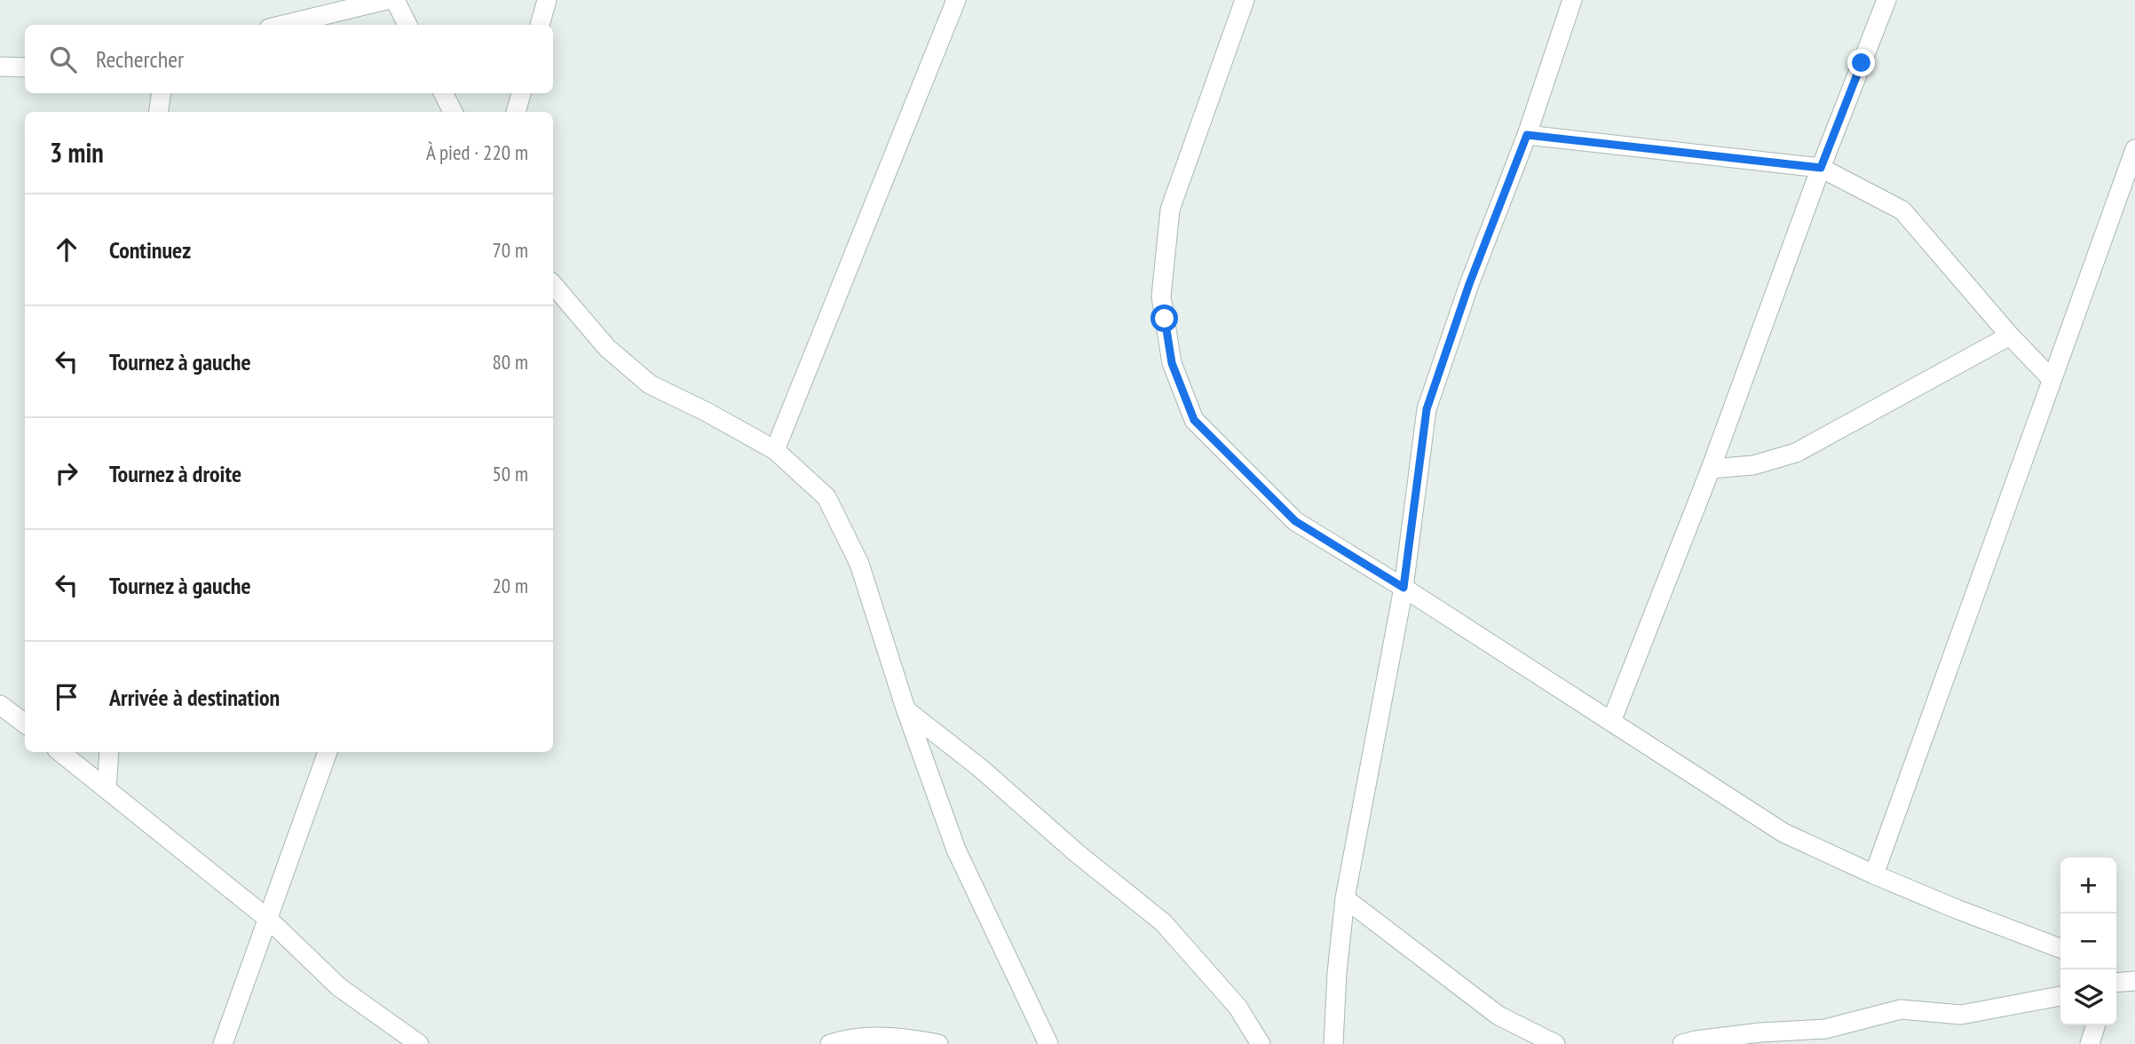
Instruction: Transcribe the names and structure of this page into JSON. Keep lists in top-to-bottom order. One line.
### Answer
{"page":{"search":"Rechercher","heading":["3 min","À pied · 220 m"],"list":[["Continuez","70 m"],["Tournez à gauche","80 m"],["Tournez à droite","50 m"],["Tournez à gauche","20 m"],"Arrivée à destination"],"map_buttons":["+","−"]}}
